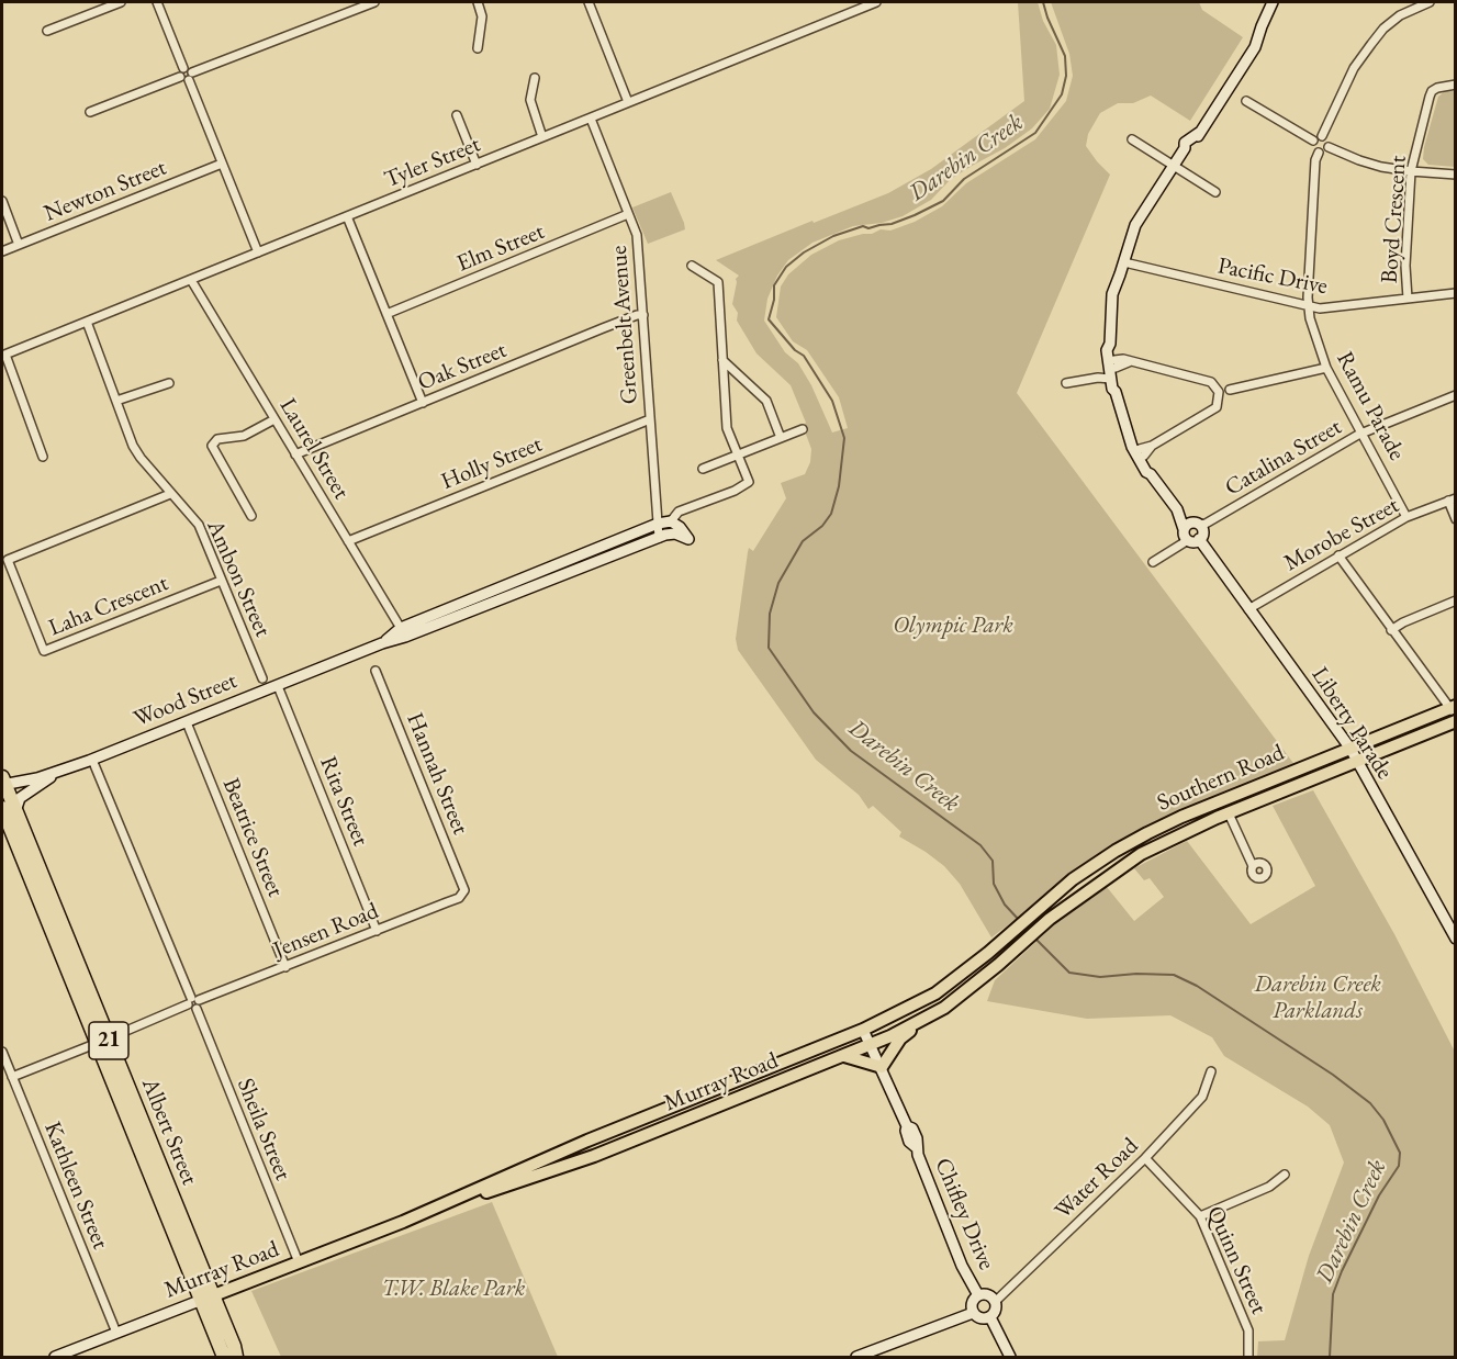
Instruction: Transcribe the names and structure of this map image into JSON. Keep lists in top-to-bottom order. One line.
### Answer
{"streets":{"highway":["21","Albert Street"],"main road":["Southern Road","Murray Road"],"street":["Tyler Street","Newton Street","Boyd Crescent","Elm Street","Pacific Drive","Greenbelt Avenue","Oak Street","Ramu Parade","Laurel Street","Catalina Street","Holly Street","Morobe Street","Ambon Street","Laha Crescent","Wood Street","Liberty Parade","Hannah Street","Rita Street","Beatrice Street","Jensen Road","Sheila Street","Water Road","Kathleen Street","Chifley Drive","Quinn Street"]},"crossings":[["Tyler Street","Greenbelt Avenue"],["Tyler Street","Laurel Street"],["Tyler Street","Ambon Street"],["Boyd Crescent","Pacific Drive"],["Elm Street","Greenbelt Avenue"],["Pacific Drive","Ramu Parade"],["Pacific Drive","Liberty Parade"],["Greenbelt Avenue","Oak Street"],["Greenbelt Avenue","Holly Street"],["Greenbelt Avenue","Wood Street"],["Oak Street","Laurel Street"],["Ramu Parade","Catalina Street"],["Ramu Parade","Morobe Street"],["Laurel Street","Holly Street"],["Laurel Street","Wood Street"],["Catalina Street","Liberty Parade"],["Morobe Street","Liberty Parade"],["Ambon Street","Laha Crescent"],["Wood Street","Rita Street"],["Wood Street","Beatrice Street"],["Wood Street","Sheila Street"],["Wood Street","Albert Street"],["Liberty Parade","Southern Road"],["Hannah Street","Jensen Road"],["Southern Road","Murray Road"],["Rita Street","Jensen Road"],["Beatrice Street","Jensen Road"],["Jensen Road","Sheila Street"],["Jensen Road","Albert Street"],["Jensen Road","Kathleen Street"],["Murray Road","Sheila Street"],["Murray Road","Albert Street"],["Murray Road","Kathleen Street"],["Murray Road","Chifley Drive"],["Water Road","Chifley Drive"],["Water Road","Quinn Street"]],"water":["Darebin Creek"],"parks":["Olympic Park","Darebin Creek Parklands","T.W. Blake Park"]}
